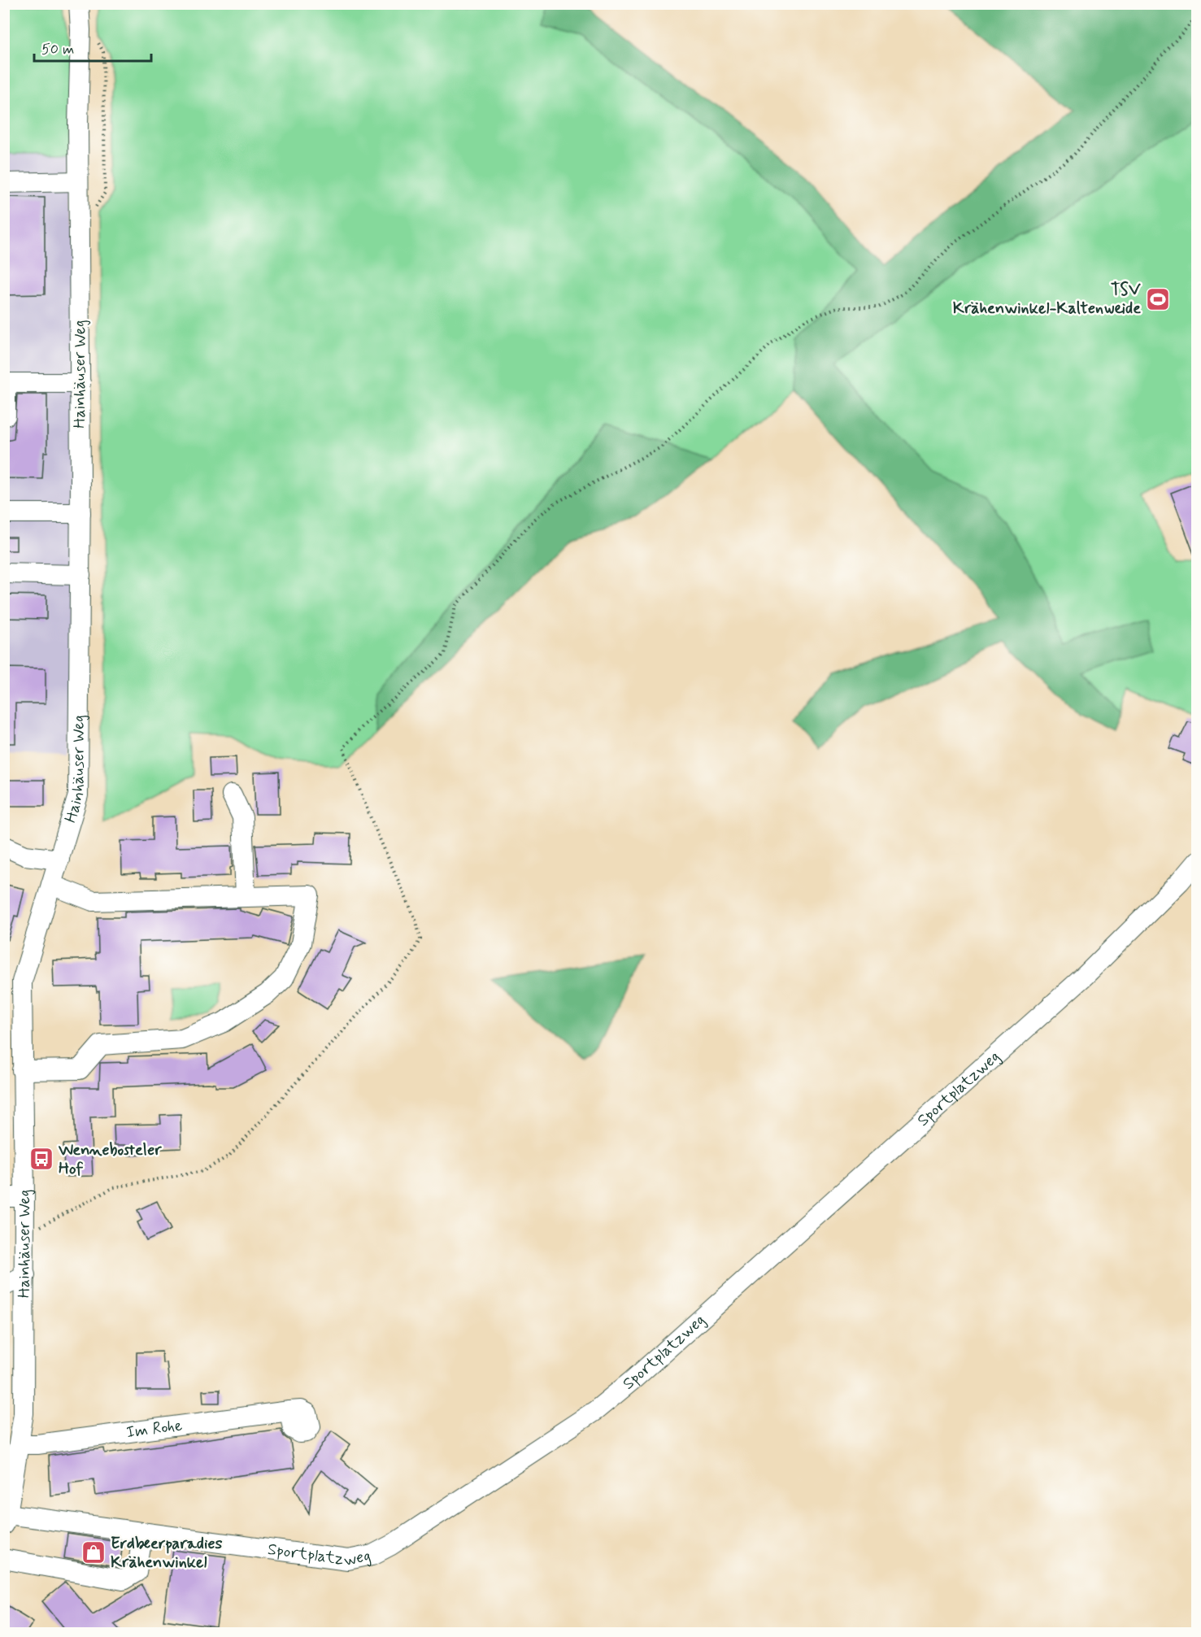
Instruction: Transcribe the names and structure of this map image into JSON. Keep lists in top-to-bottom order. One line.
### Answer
{"streets":{"street":["Hainhäuser Weg","Sportplatzweg","Im Rohe"]},"crossings":[["Hainhäuser Weg","Sportplatzweg"],["Hainhäuser Weg","Im Rohe"]],"places":{"sports":["TSV Krähenwinkel-Kaltenweide"],"bus stop":["Wennebosteler Hof"],"shop":["Erdbeerparadies Krähenwinkel"]},"scale_bar":"50 m"}
